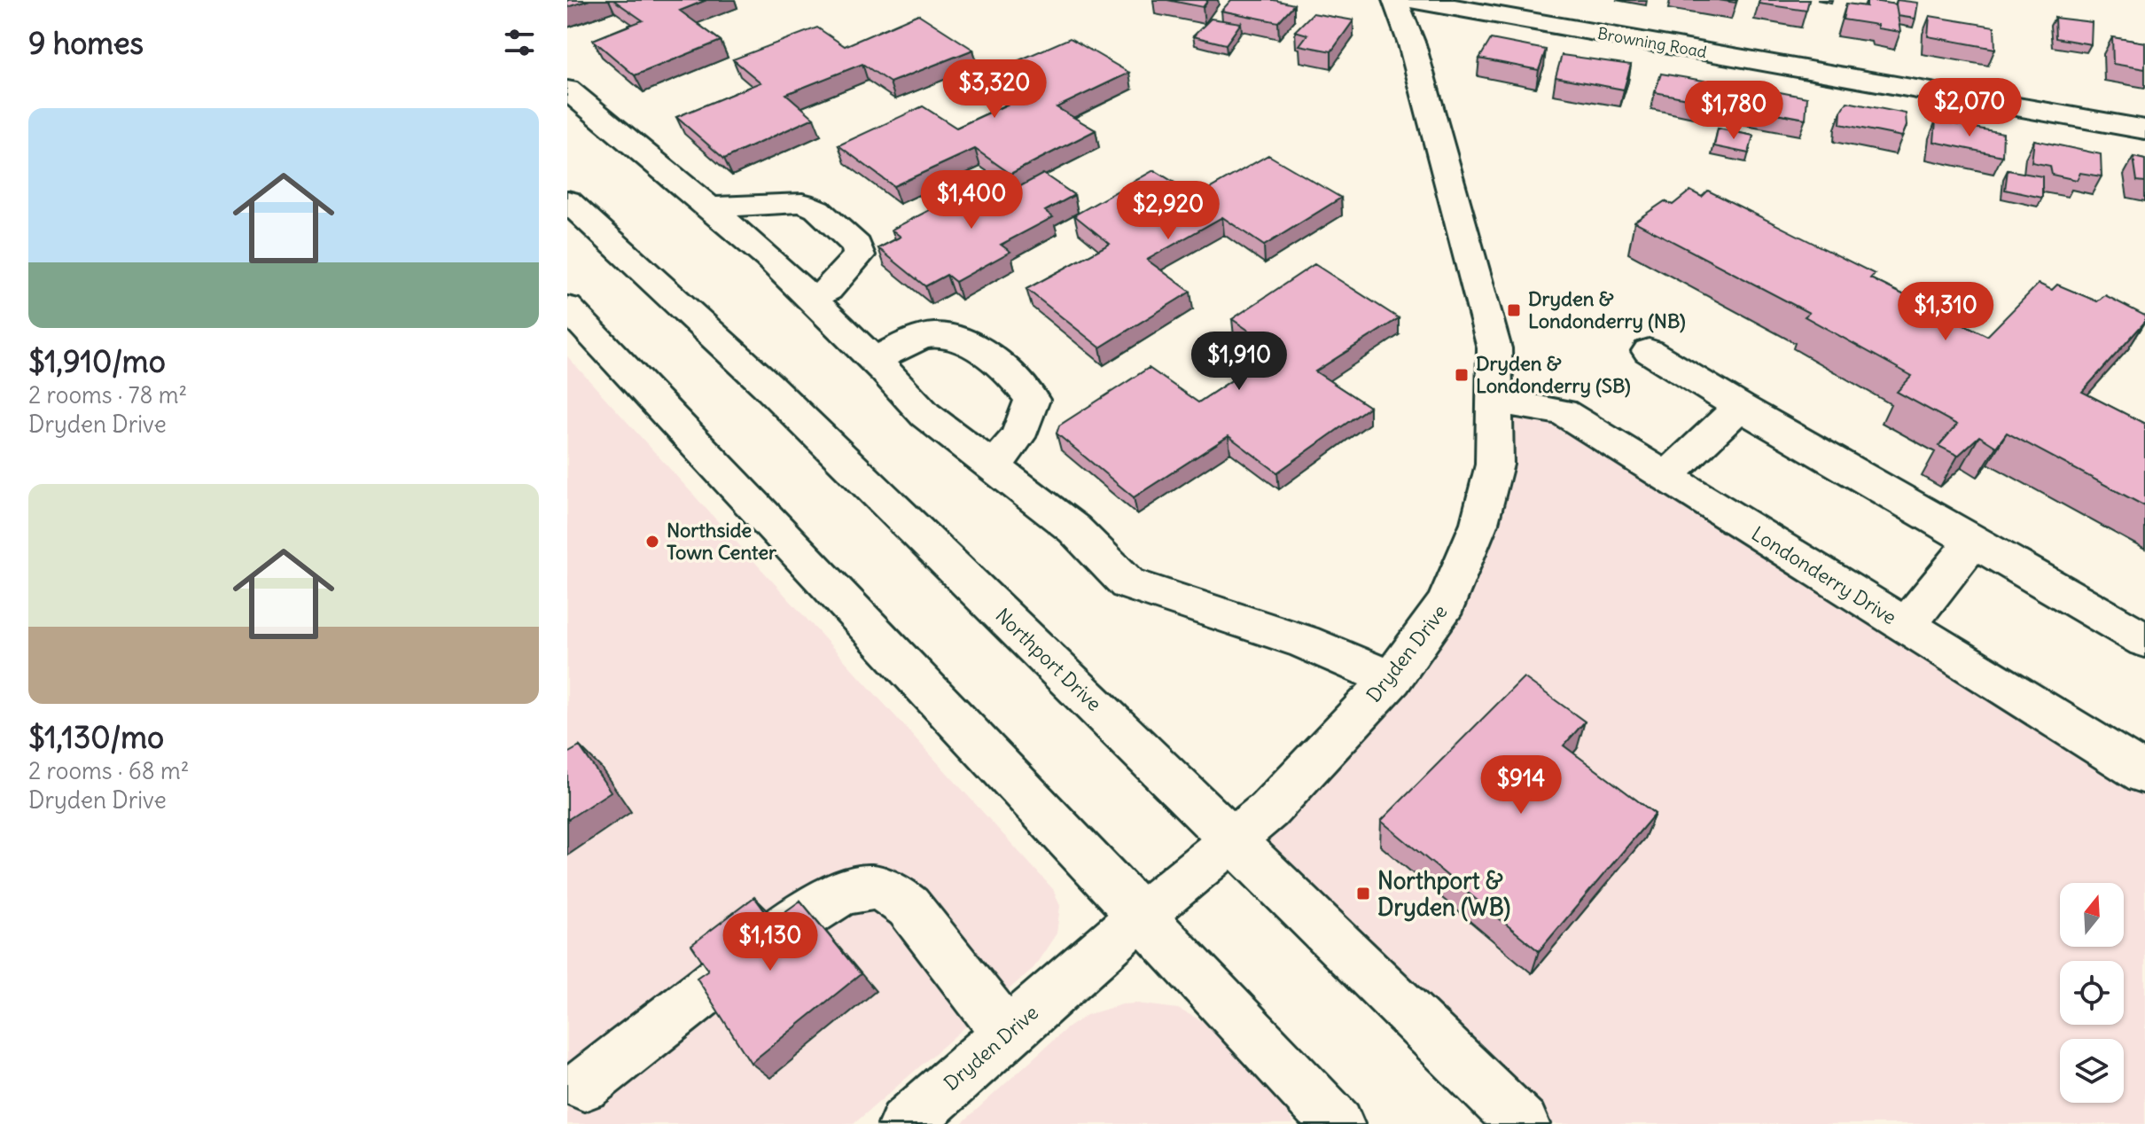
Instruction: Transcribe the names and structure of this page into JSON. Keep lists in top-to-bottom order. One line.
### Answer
{"streets":{"street":["Browning Road","Londonderry Drive","Dryden Drive","Northport Drive"]},"crossings":[["Londonderry Drive","Dryden Drive"],["Dryden Drive","Northport Drive"]],"places":{"transit":["Dryden & Londonderry (NB)","Dryden & Londonderry (SB)","Northport & Dryden (WB)"],"other":["Northside Town Center"]},"north":"top","page":{"heading":"9 homes","price":["$3,320","$2,070","$1,780","$1,400","$2,920","$1,310","$1,910","$914","$1,130"],"list":[{"name":"$1,910/mo","note":"2 rooms · 78 m² · Dryden Drive"},{"name":"$1,130/mo","note":"2 rooms · 68 m² · Dryden Drive"}]}}
